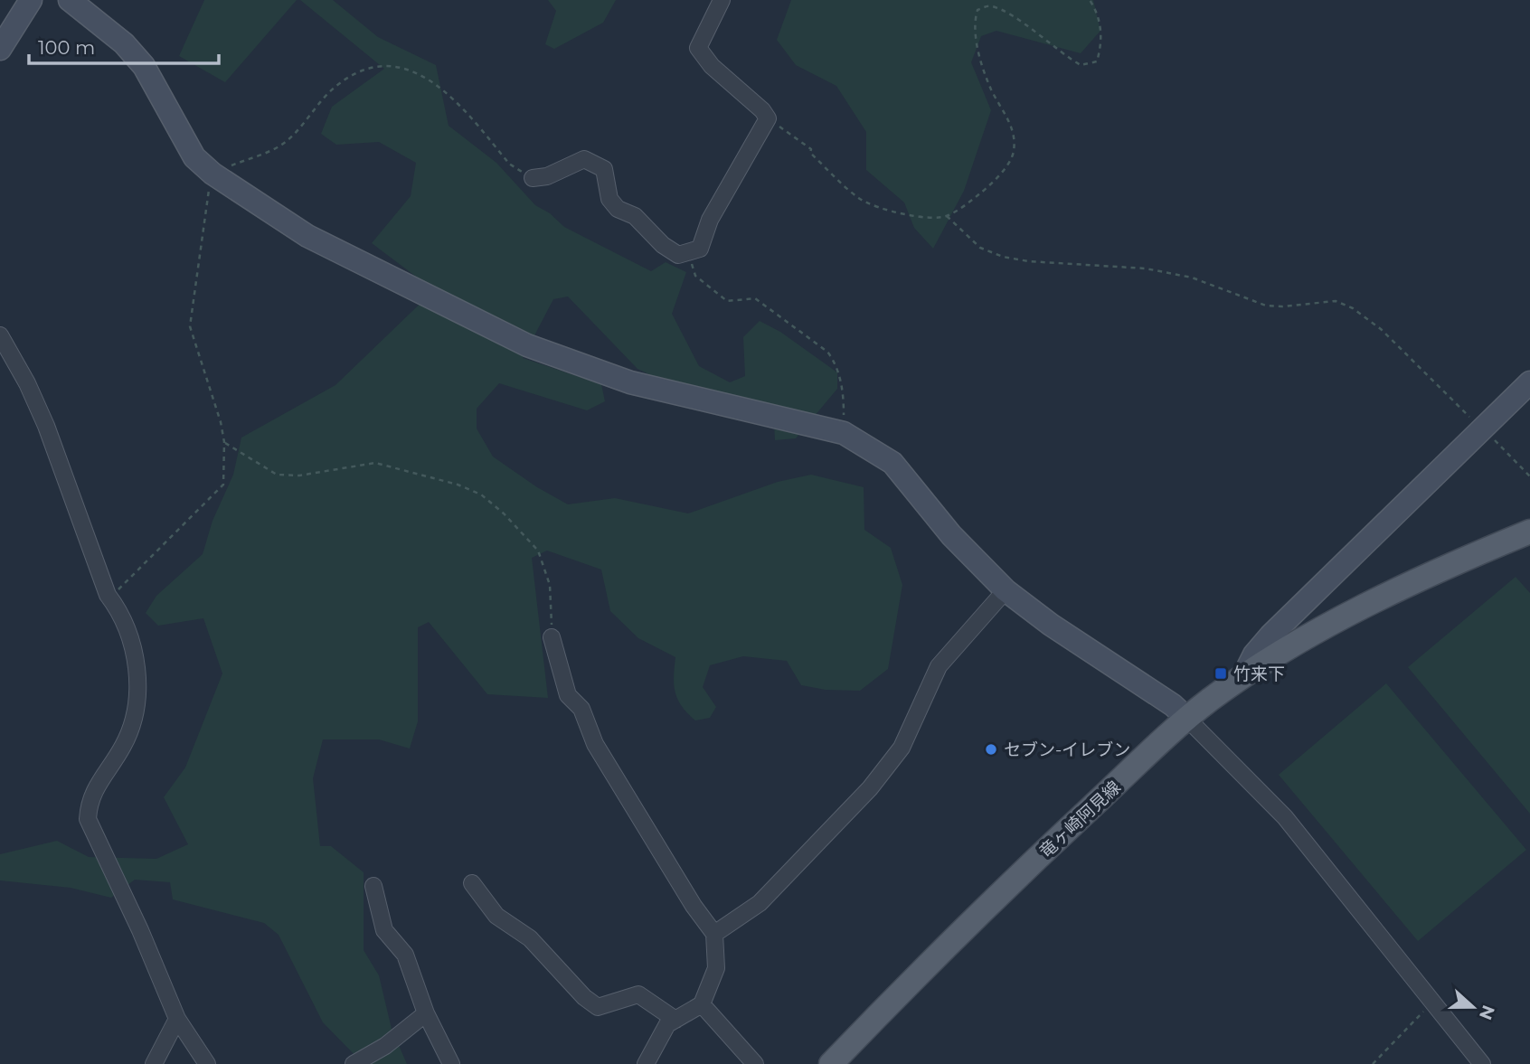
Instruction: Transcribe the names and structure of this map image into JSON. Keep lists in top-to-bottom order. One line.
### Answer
{"streets":{"main road":["竜ヶ崎阿見線"]},"places":{"transit":["竹来下"],"other":["セブン-イレブン"]},"scale_bar":"100 m","north":"right"}
